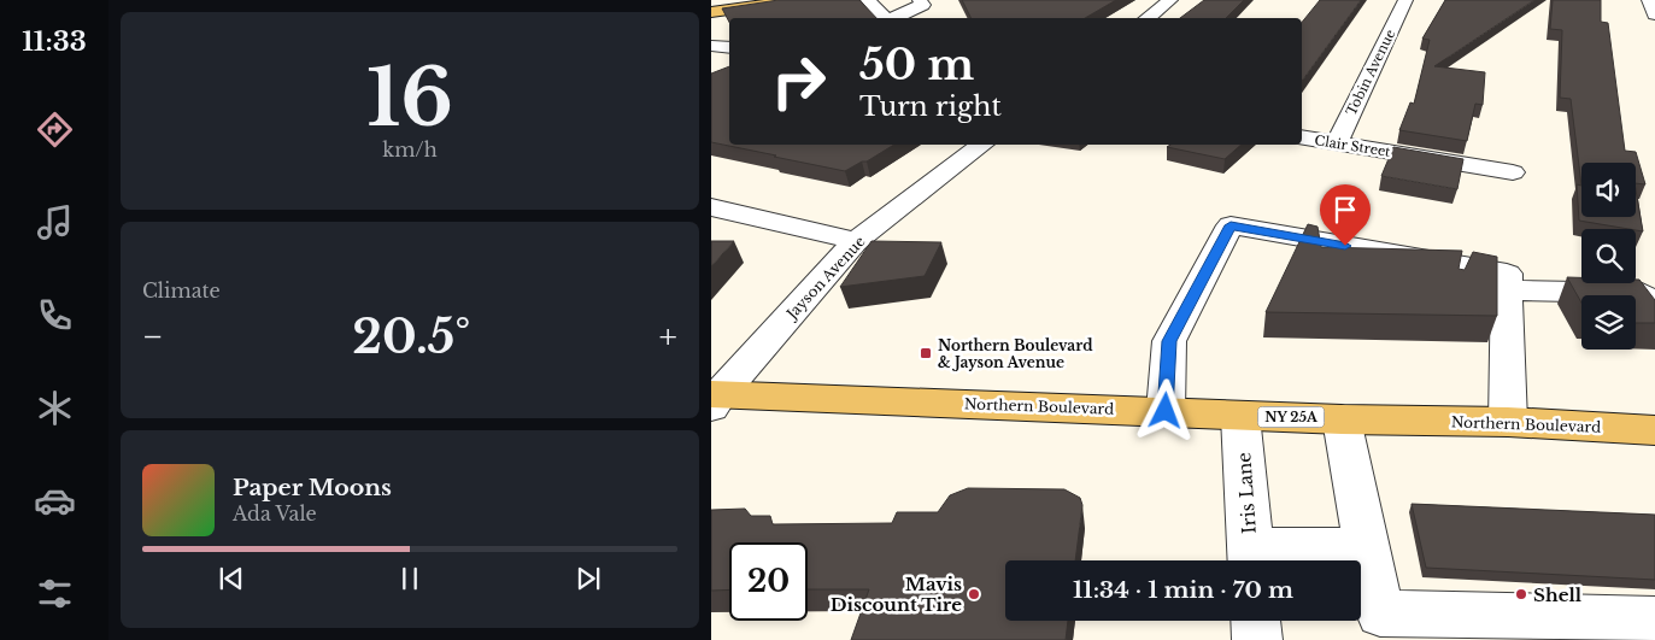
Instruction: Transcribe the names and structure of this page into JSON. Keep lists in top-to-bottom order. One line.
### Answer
{"streets":{"main road":["Northern Boulevard","NY 25A"],"street":["Tobin Avenue","Clair Street","Jayson Avenue","Iris Lane"]},"crossings":[["Tobin Avenue","Clair Street"],["Jayson Avenue","Northern Boulevard"],["Northern Boulevard","Iris Lane"]],"places":{"transit":["Northern Boulevard & Jayson Avenue"],"other":["Mavis Discount Tire","Shell"]},"page":{"tabs":"11:33","tile":[["16","km/h"],"Climate"],"turn":["50 m","Turn right"],"heat":["−","20.5°","+"],"song":["Paper Moons","Ada Vale"],"limit":"20","trip":"11:34 · 1 min · 70 m"}}
